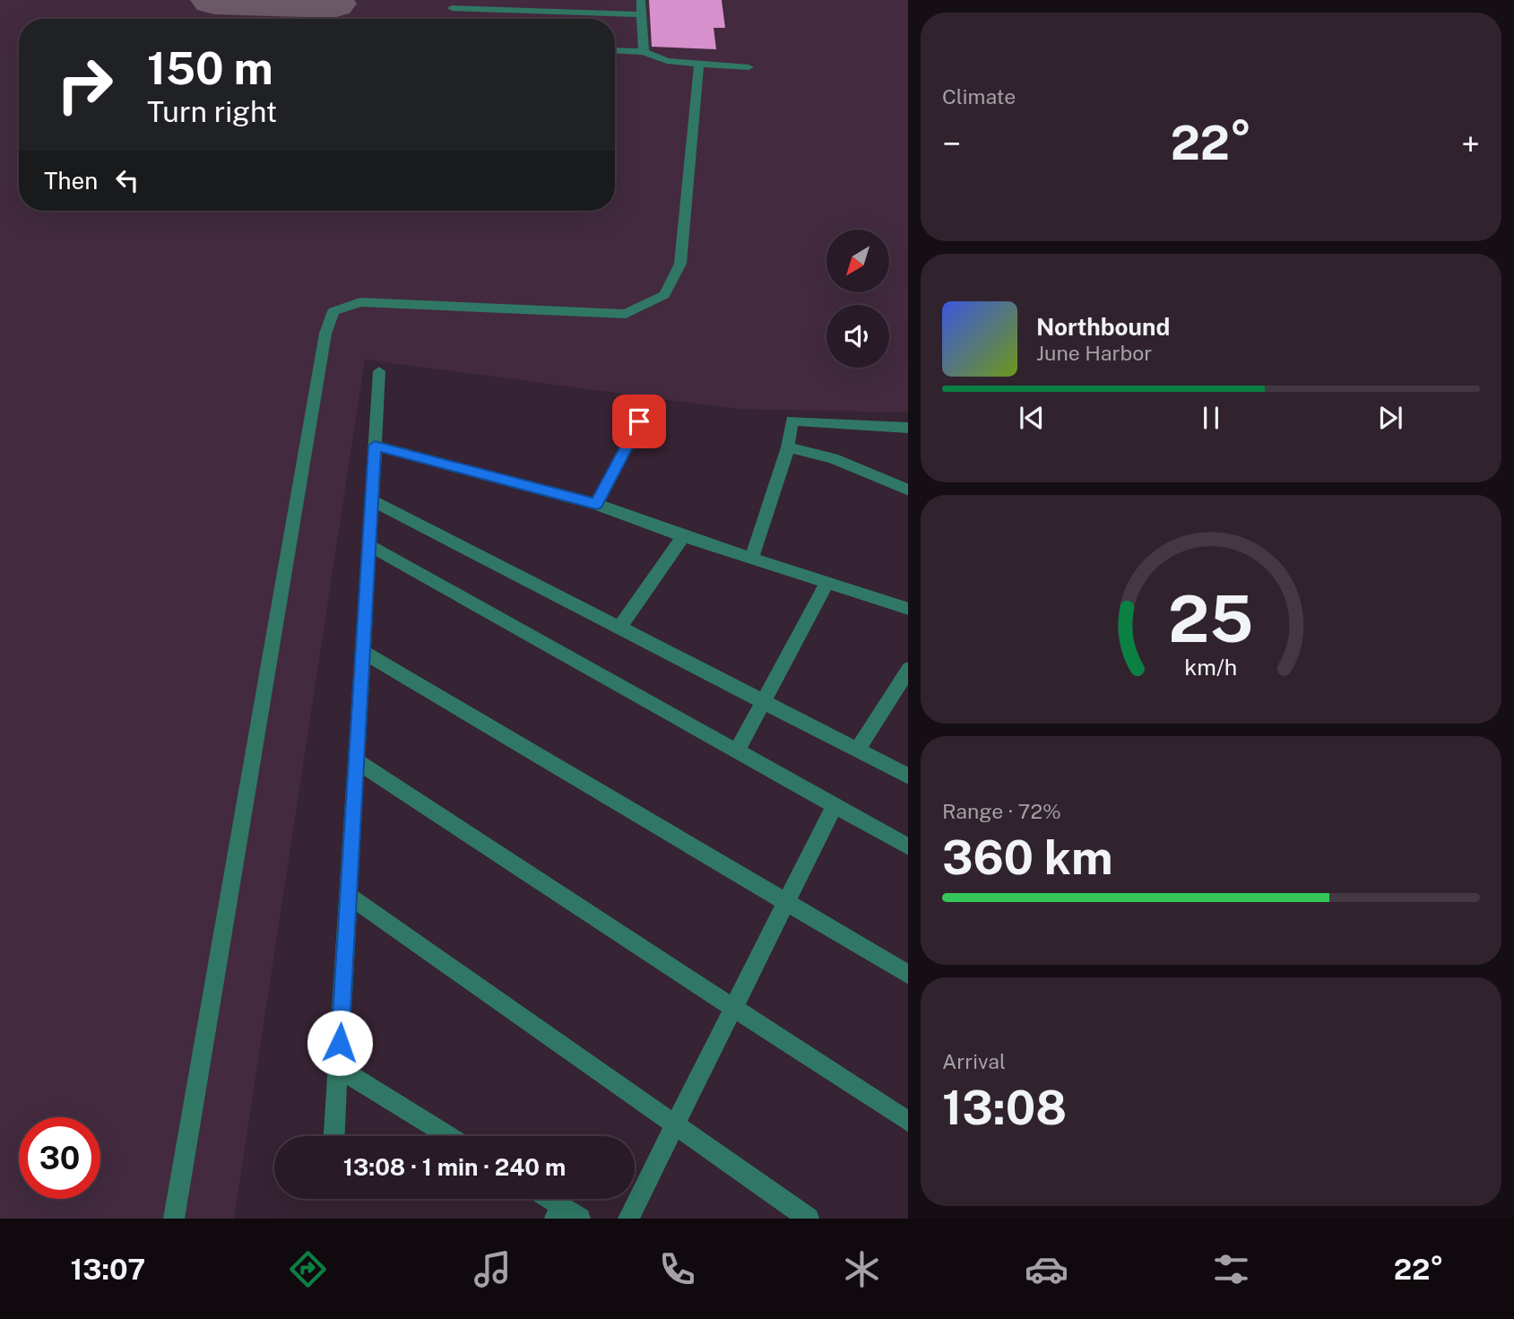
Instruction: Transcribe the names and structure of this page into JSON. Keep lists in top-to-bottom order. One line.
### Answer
{"north":"bottom left","page":{"tile":["Climate",["Range · 72%","360 km"],["Arrival","13:08"]],"turn":["150 m","Turn right"],"heat":["−","22°","+"],"then":"Then","song":["Northbound","June Harbor"],"limit":"30","trip":"13:08 · 1 min · 240 m","tabs":["13:07","22°"],"gauge":["25","km/h"]}}
